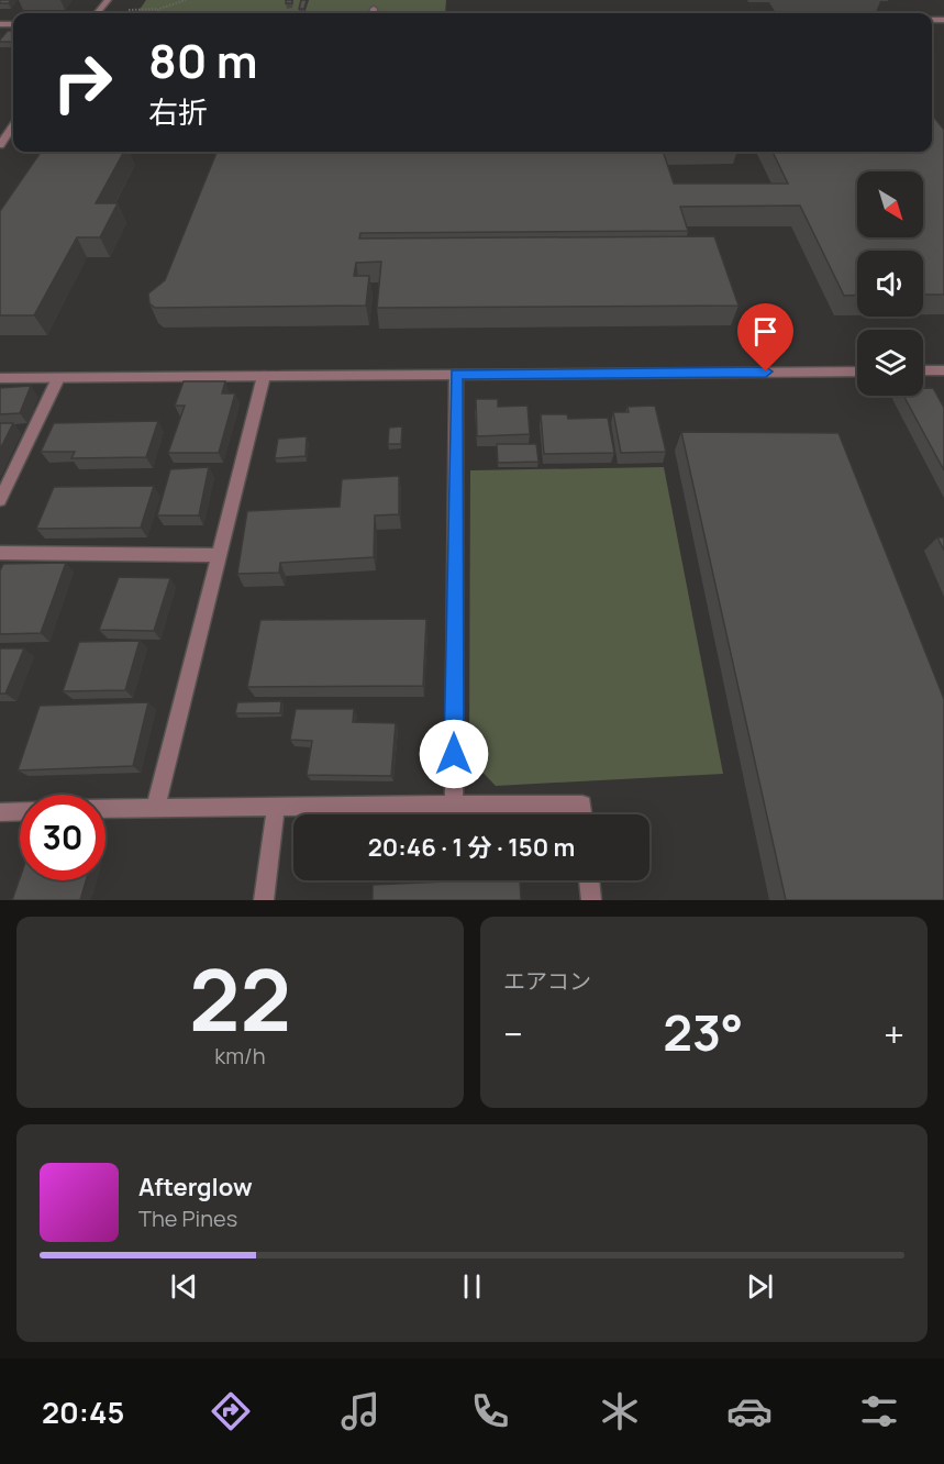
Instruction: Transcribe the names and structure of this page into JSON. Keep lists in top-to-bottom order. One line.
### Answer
{"north":"bottom right","page":{"turn":["80 m","右折"],"limit":"30","trip":"20:46 · 1 分 · 150 m","tile":[["22","km/h"],"エアコン"],"heat":["−","23°","+"],"song":["Afterglow","The Pines"],"tabs":"20:45"}}
